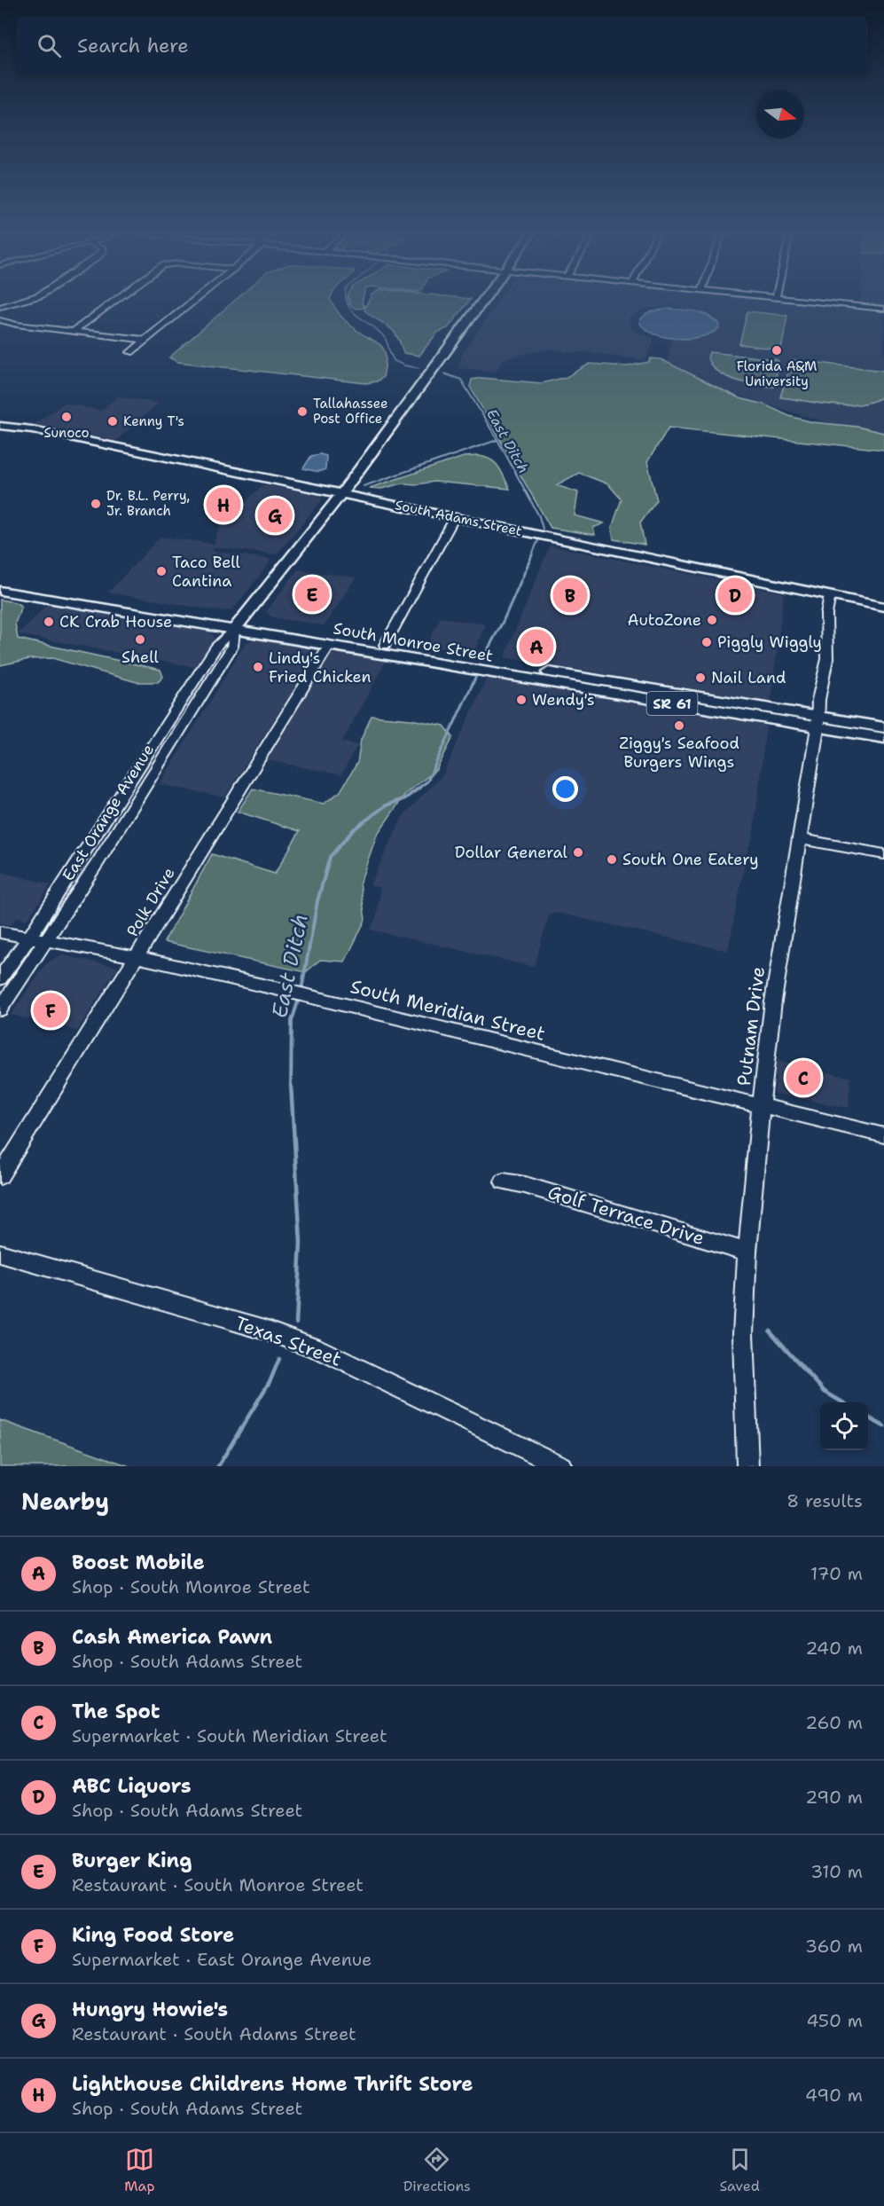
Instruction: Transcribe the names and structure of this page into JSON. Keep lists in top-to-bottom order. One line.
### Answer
{"streets":{"main road":["South Adams Street","South Monroe Street","SR 61","East Orange Avenue"],"street":["Polk Drive","South Meridian Street","Putnam Drive","Golf Terrace Drive","Texas Street"]},"crossings":[["South Adams Street","East Orange Avenue"],["South Adams Street","Putnam Drive"],["South Monroe Street","East Orange Avenue"],["South Monroe Street","Polk Drive"],["South Monroe Street","Putnam Drive"],["East Orange Avenue","South Meridian Street"],["Polk Drive","South Meridian Street"],["South Meridian Street","Putnam Drive"],["Putnam Drive","Golf Terrace Drive"]],"water":["East Ditch"],"places":["Florida A&M University","Tallahassee Post Office","Sunoco","Kenny T's","Dr. B.L. Perry, Jr. Branch","Taco Bell Cantina","AutoZone","CK Crab House","Shell","Piggly Wiggly","Lindy's Fried Chicken","Nail Land","Wendy's","Ziggy's Seafood Burgers Wings","Dollar General","South One Eatery"],"north":"right","page":{"search":"Search here","pins":["H","G","E","B","D","A","F","C"],"heading":["Nearby","8 results"],"list":[{"mark":"A","name":"Boost Mobile","note":"Shop · South Monroe Street","value":"170 m"},{"mark":"B","name":"Cash America Pawn","note":"Shop · South Adams Street","value":"240 m"},{"mark":"C","name":"The Spot","note":"Supermarket · South Meridian Street","value":"260 m"},{"mark":"D","name":"ABC Liquors","note":"Shop · South Adams Street","value":"290 m"},{"mark":"E","name":"Burger King","note":"Restaurant · South Monroe Street","value":"310 m"},{"mark":"F","name":"King Food Store","note":"Supermarket · East Orange Avenue","value":"360 m"},{"mark":"G","name":"Hungry Howie's","note":"Restaurant · South Adams Street","value":"450 m"},{"mark":"H","name":"Lighthouse Childrens Home Thrift Store","note":"Shop · South Adams Street","value":"490 m"}],"nav":["Map","Directions","Saved"]}}
